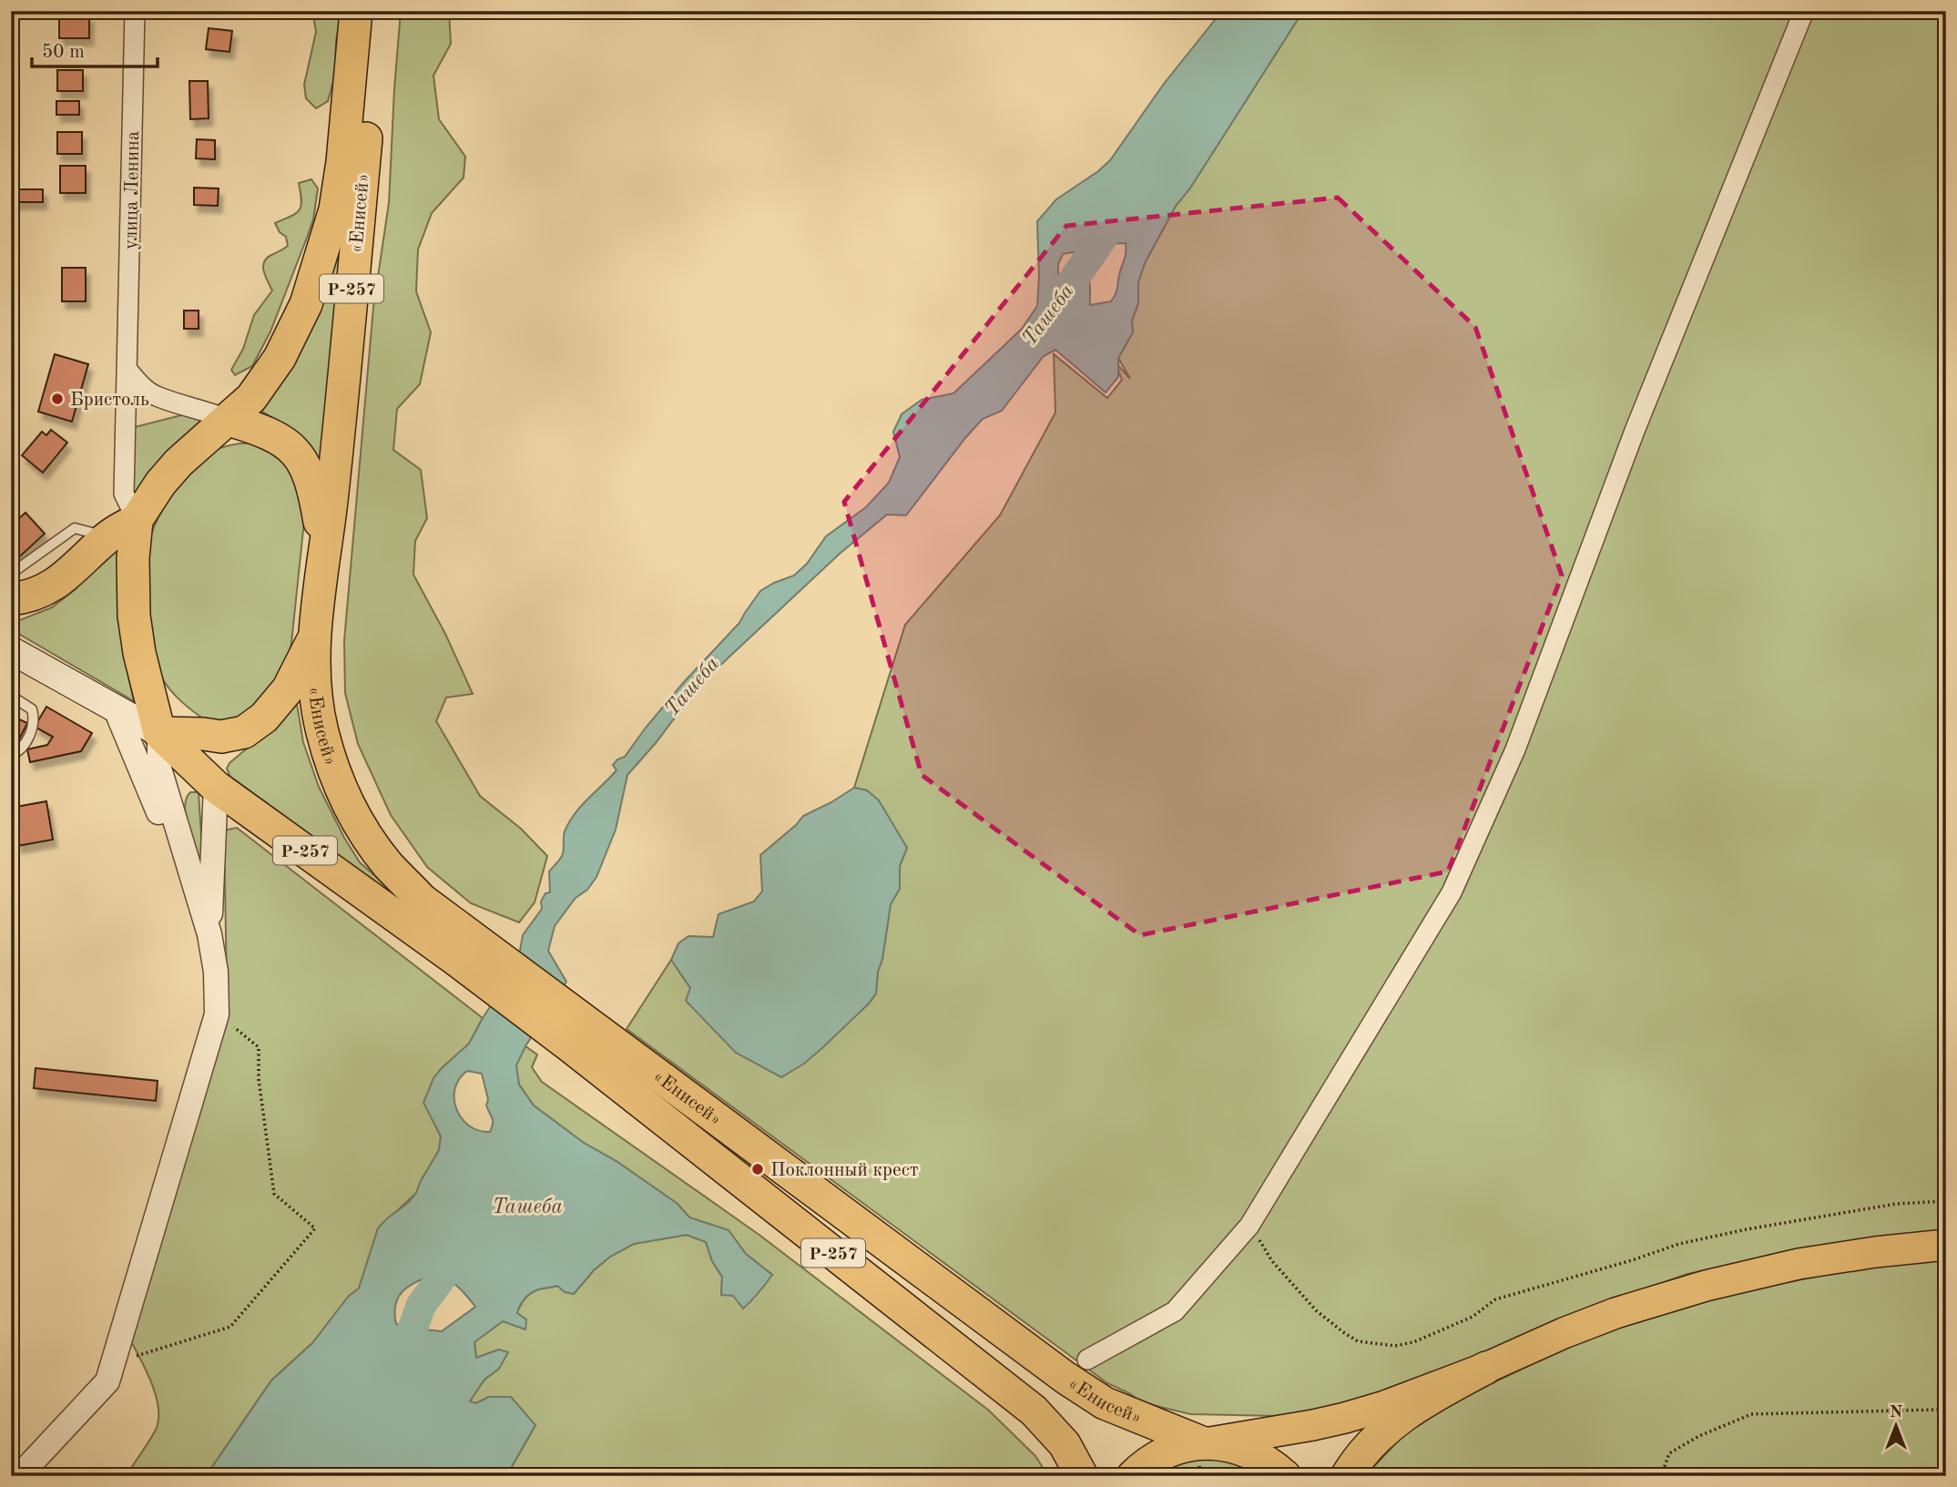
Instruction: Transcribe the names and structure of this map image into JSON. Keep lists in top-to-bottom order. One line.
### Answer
{"streets":{"highway":["«Енисей»","Р-257"],"street":["улица Ленина"]},"crossings":[["улица Ленина","«Енисей»"]],"water":["Ташеба"],"places":["Бристоль","Поклонный крест"],"scale_bar":"50 m","north":"top"}
